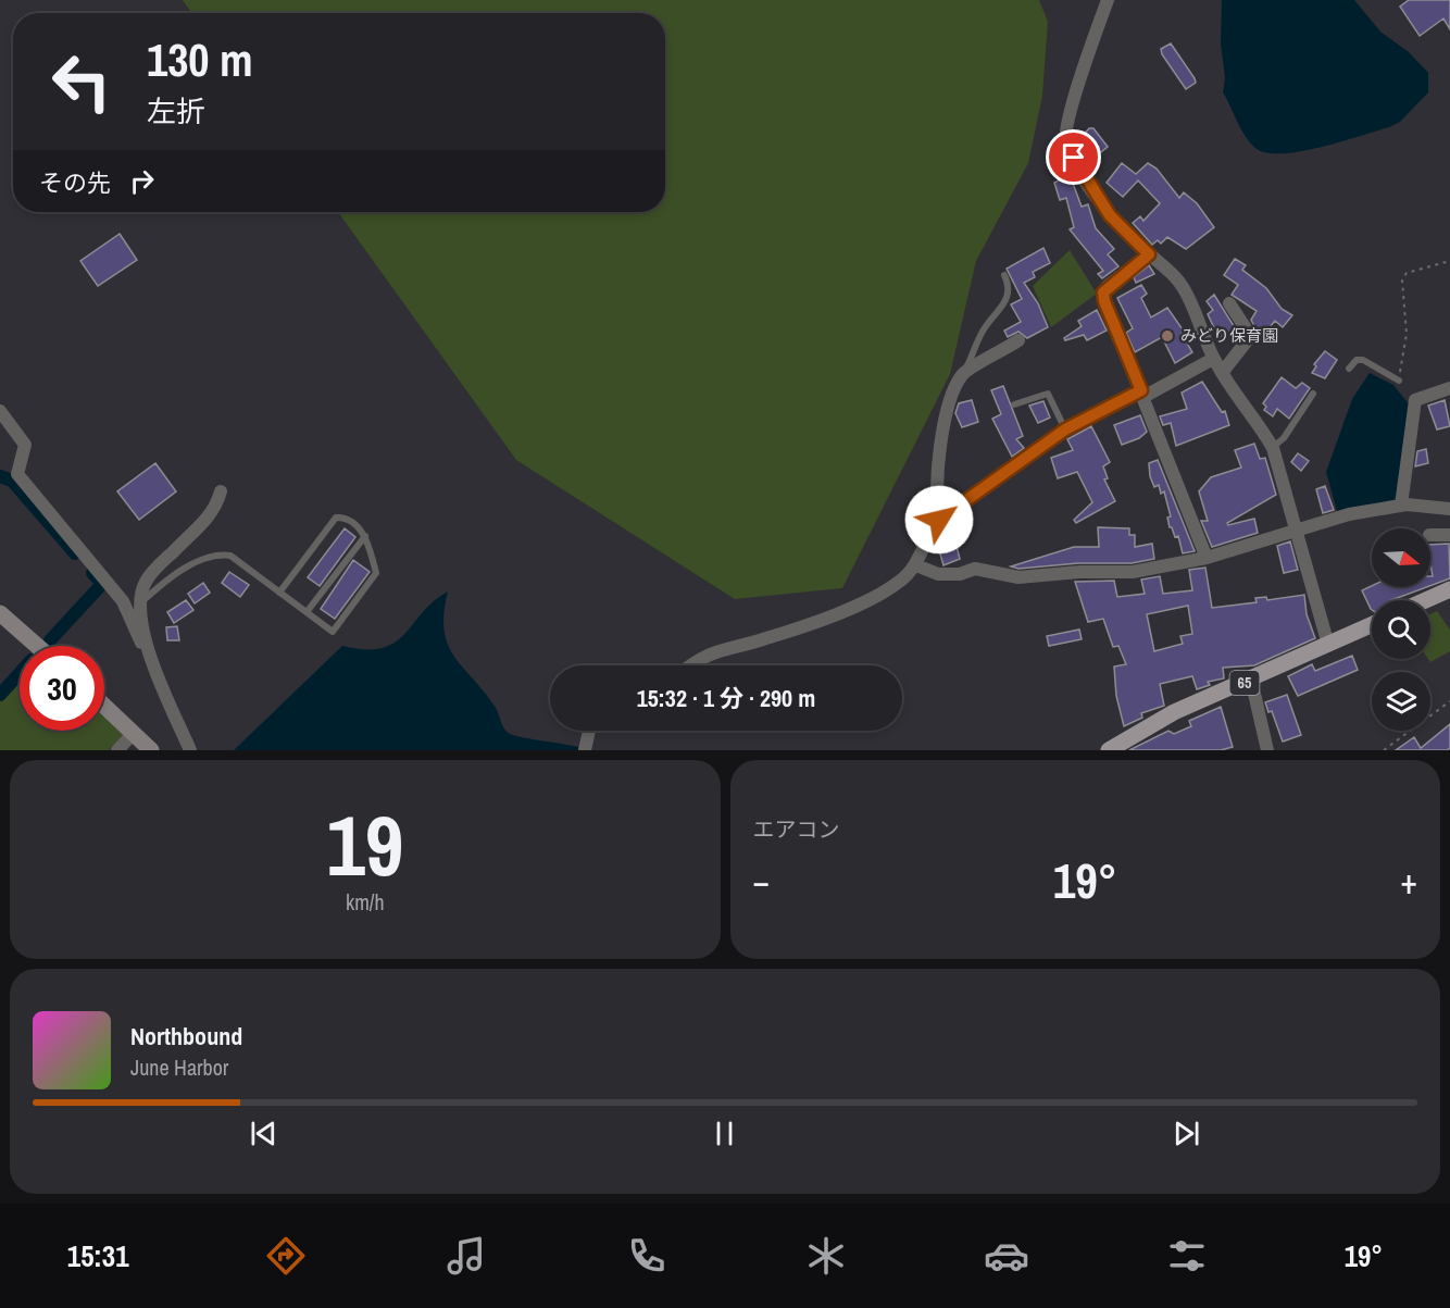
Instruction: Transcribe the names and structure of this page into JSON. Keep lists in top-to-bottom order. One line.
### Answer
{"streets":{"main road":["65"]},"places":["みどり保育園"],"north":"right","page":{"turn":["130 m","左折"],"then":"その先","limit":"30","trip":"15:32 · 1 分 · 290 m","tile":[["19","km/h"],"エアコン"],"heat":["−","19°","+"],"song":["Northbound","June Harbor"],"tabs":["15:31","19°"]}}
